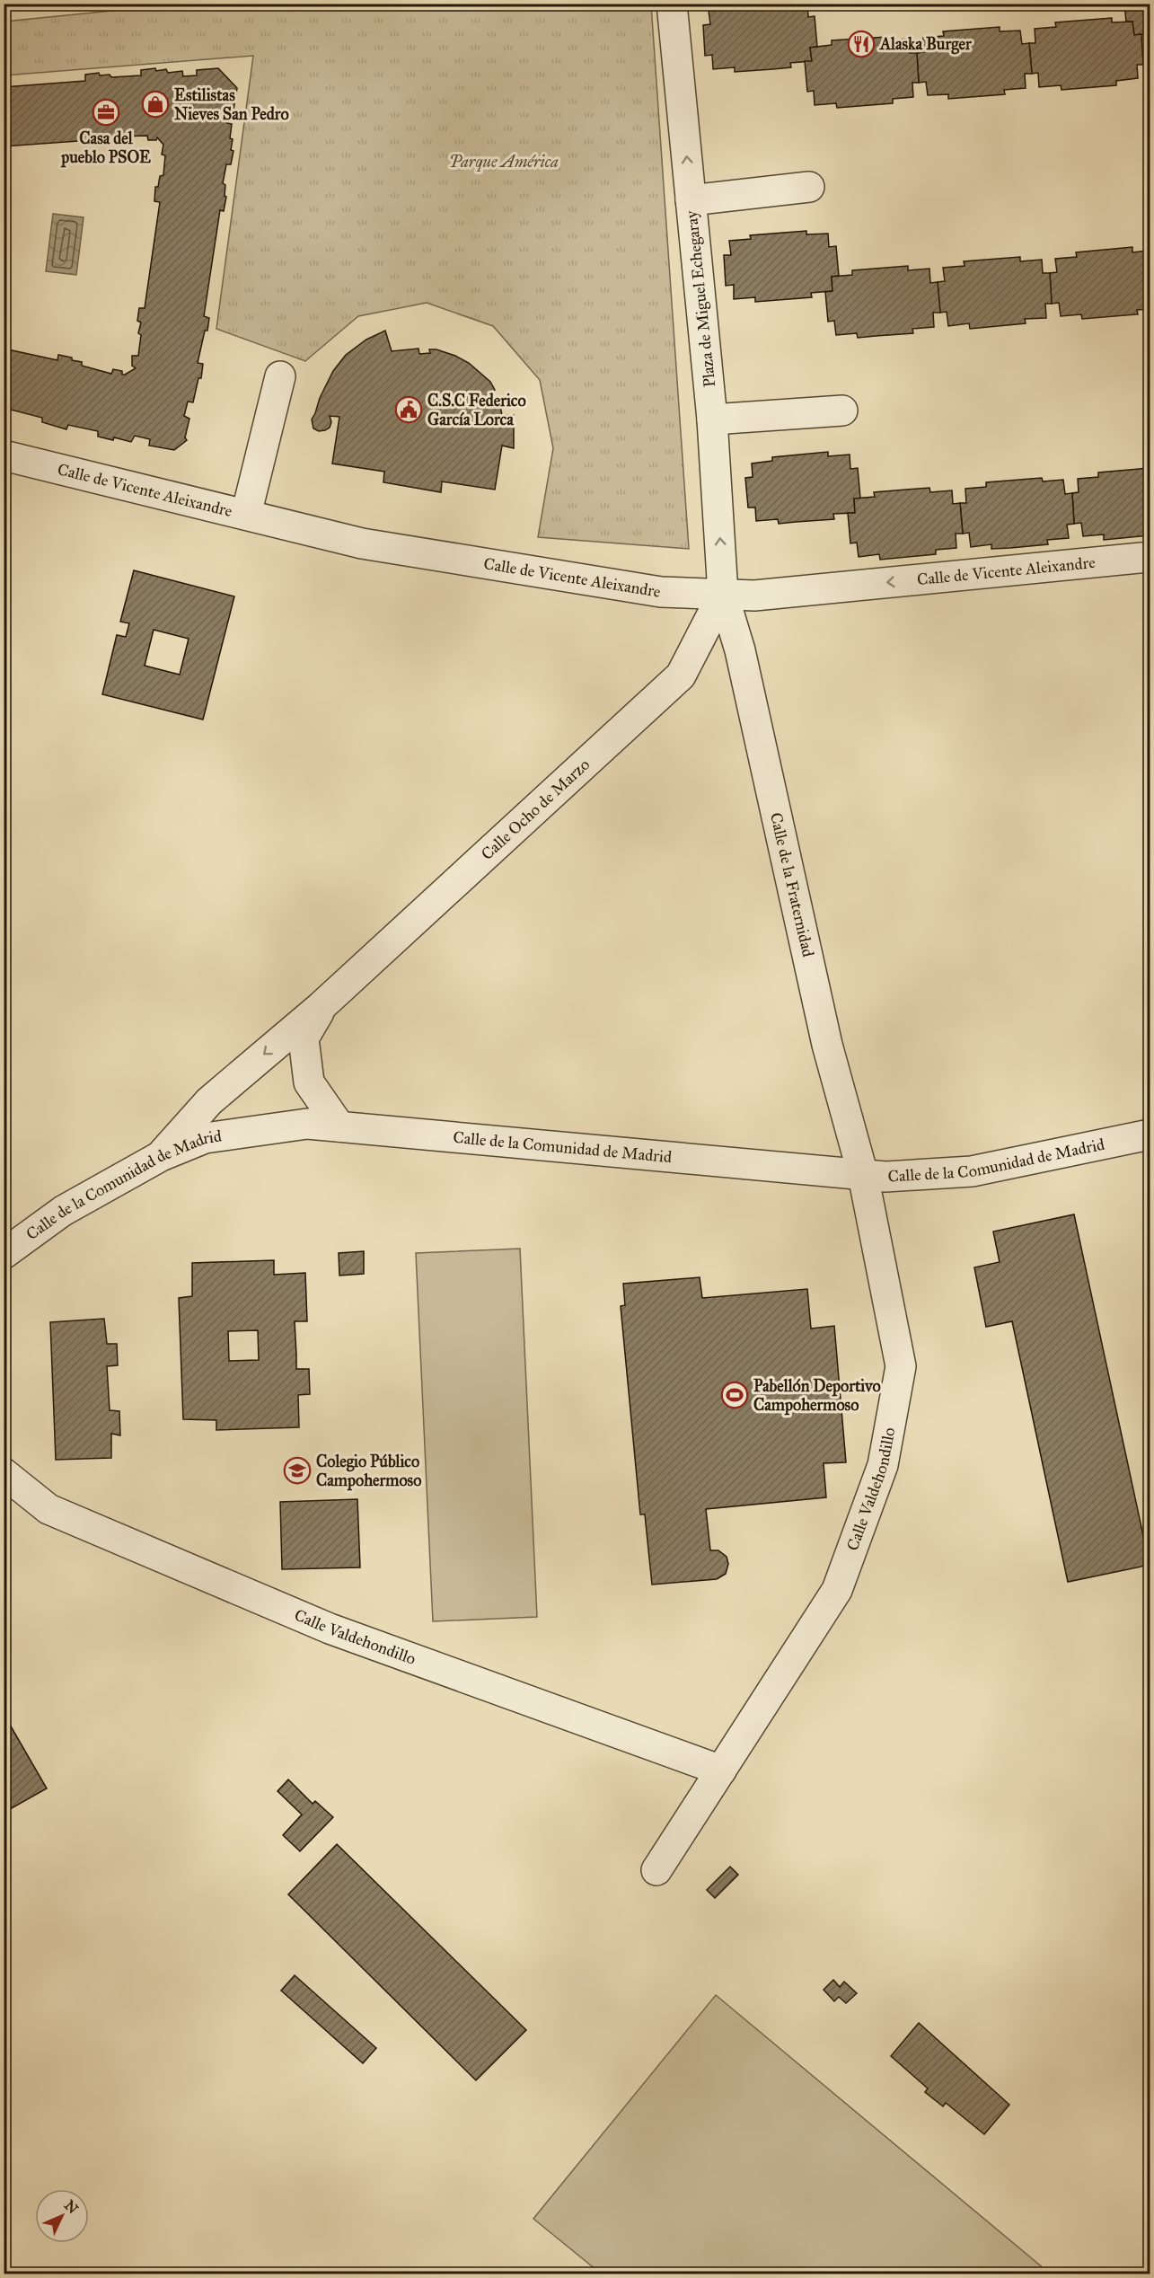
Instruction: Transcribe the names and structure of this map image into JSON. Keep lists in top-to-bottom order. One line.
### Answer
{"streets":{"street":["Plaza de Miguel Echegaray","Calle de Vicente Aleixandre","Calle Ocho de Marzo","Calle de la Fraternidad","Calle de la Comunidad de Madrid","Calle Valdehondillo"]},"crossings":[["Plaza de Miguel Echegaray","Calle de Vicente Aleixandre"],["Plaza de Miguel Echegaray","Calle Ocho de Marzo"],["Plaza de Miguel Echegaray","Calle de la Fraternidad"],["Calle de Vicente Aleixandre","Calle Ocho de Marzo"],["Calle de Vicente Aleixandre","Calle de la Fraternidad"],["Calle Ocho de Marzo","Calle de la Fraternidad"],["Calle Ocho de Marzo","Calle de la Comunidad de Madrid"],["Calle de la Fraternidad","Calle de la Comunidad de Madrid"],["Calle de la Fraternidad","Calle Valdehondillo"],["Calle de la Comunidad de Madrid","Calle Valdehondillo"]],"one_way":["Plaza de Miguel Echegaray","Calle de Vicente Aleixandre"],"parks":["Parque América"],"places":{"restaurant":["Alaska Burger"],"shop":["Estilistas Nieves San Pedro"],"office":["Casa del pueblo PSOE"],"public building":["C.S.C Federico García Lorca"],"sports":["Pabellón Deportivo Campohermoso"],"school or university":["Colegio Público Campohermoso"]},"north":"top right"}
